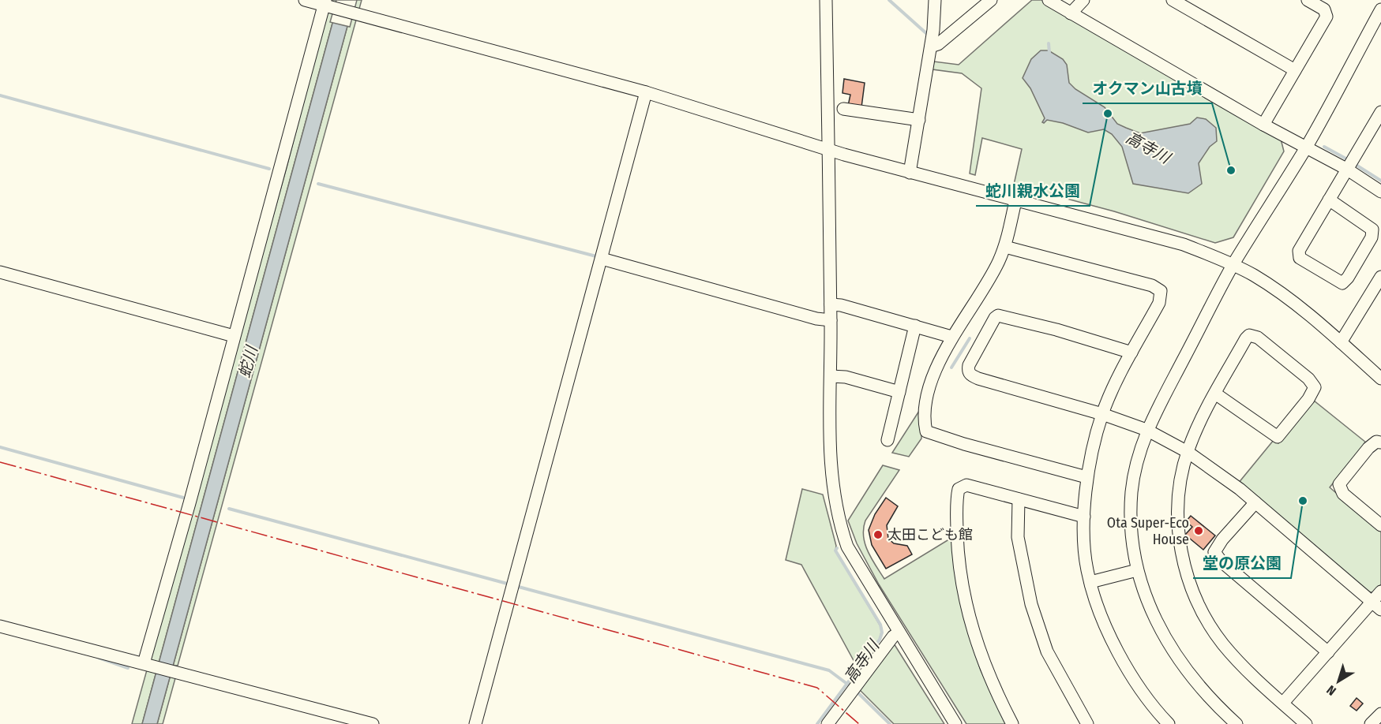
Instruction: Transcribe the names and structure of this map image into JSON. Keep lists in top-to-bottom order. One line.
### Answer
{"water":["高寺川","蛇川"],"places":["蛇川親水公園","オクマン山古墳","堂の原公園","Ota Super-Eco House","太田こども館"],"north":"bottom left"}
